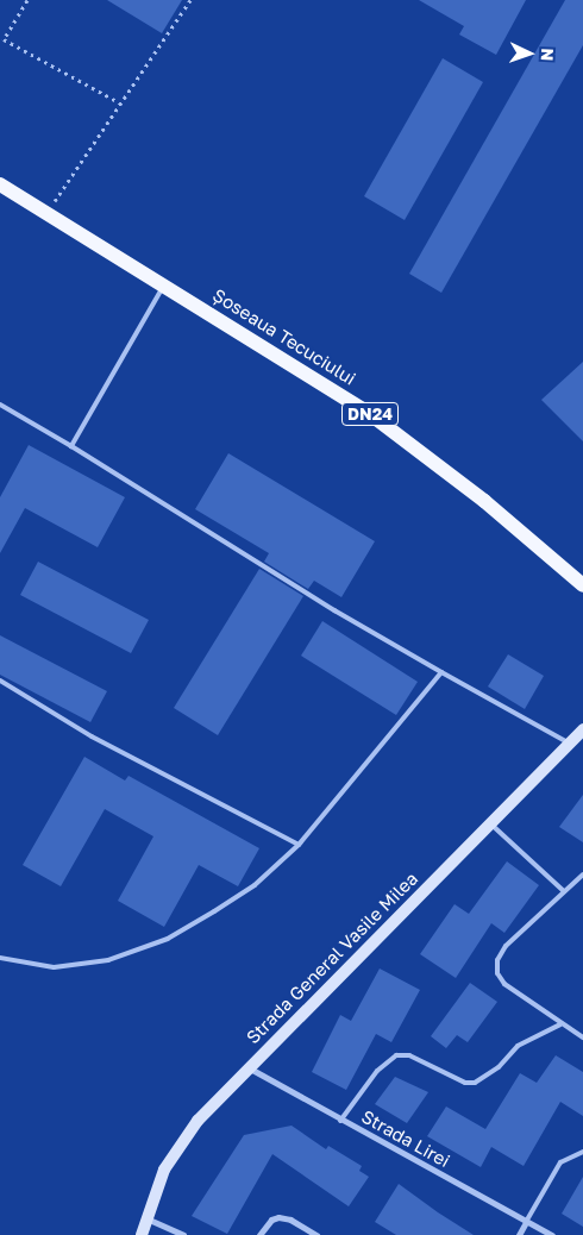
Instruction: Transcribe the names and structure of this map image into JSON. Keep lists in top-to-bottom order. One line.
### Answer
{"streets":{"main road":["Șoseaua Tecuciului","DN24","Strada General Vasile Milea"],"street":["Strada Lirei"]},"crossings":[["Strada General Vasile Milea","Strada Lirei"]],"north":"right"}
